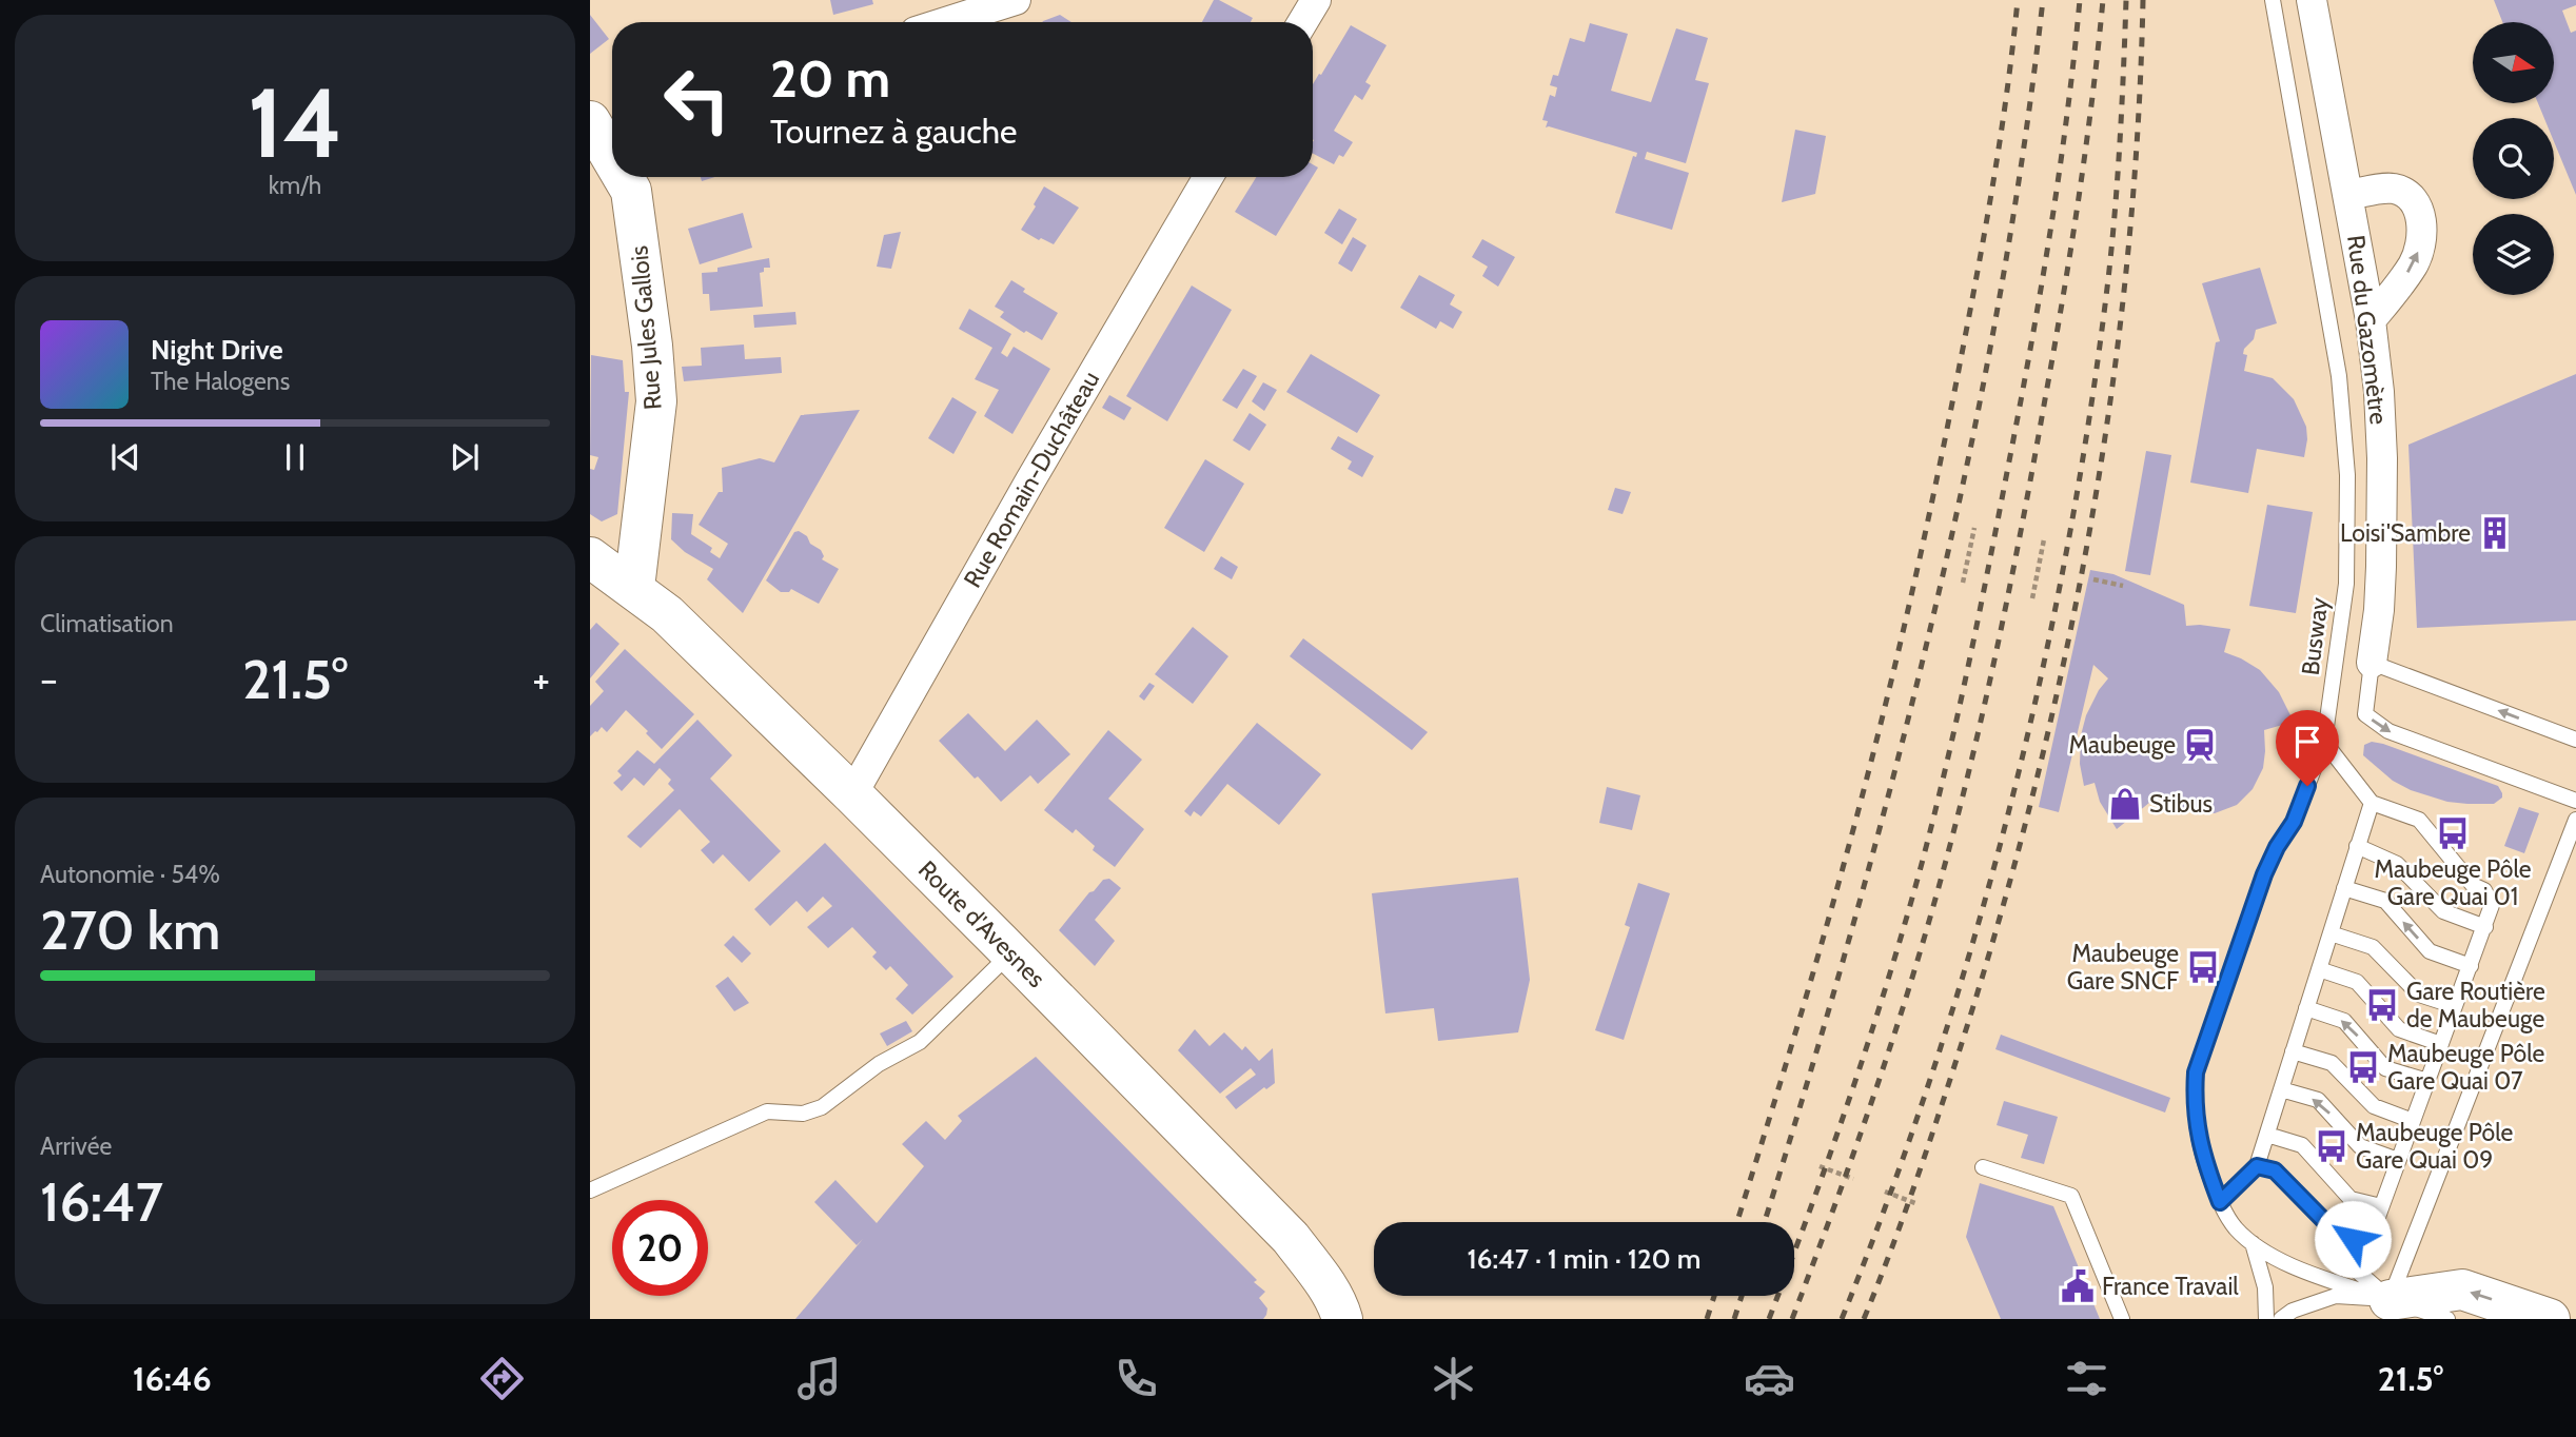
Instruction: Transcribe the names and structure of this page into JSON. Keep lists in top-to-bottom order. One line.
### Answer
{"streets":{"main road":["Rue Jules Gallois","Route d'Avesnes"],"street":["Rue du Gazomètre","Rue Romain-Duchâteau"],"lane":["Busway"]},"crossings":[["Rue Jules Gallois","Route d'Avesnes"],["Rue Romain-Duchâteau","Route d'Avesnes"]],"places":{"building":["Loisi'Sambre"],"station":["Maubeuge"],"shop":["Stibus"],"bus stop":["Maubeuge Pôle Gare Quai 01","Maubeuge Gare SNCF","Gare Routière de Maubeuge","Maubeuge Pôle Gare Quai 07","Maubeuge Pôle Gare Quai 09"],"public building":["France Travail"]},"north":"right","page":{"tile":[["14","km/h"],"Climatisation",["Autonomie · 54%","270 km"],["Arrivée","16:47"]],"turn":["20 m","Tournez à gauche"],"song":["Night Drive","The Halogens"],"heat":["−","21.5°","+"],"limit":"20","trip":"16:47 · 1 min · 120 m","tabs":["16:46","21.5°"]}}
